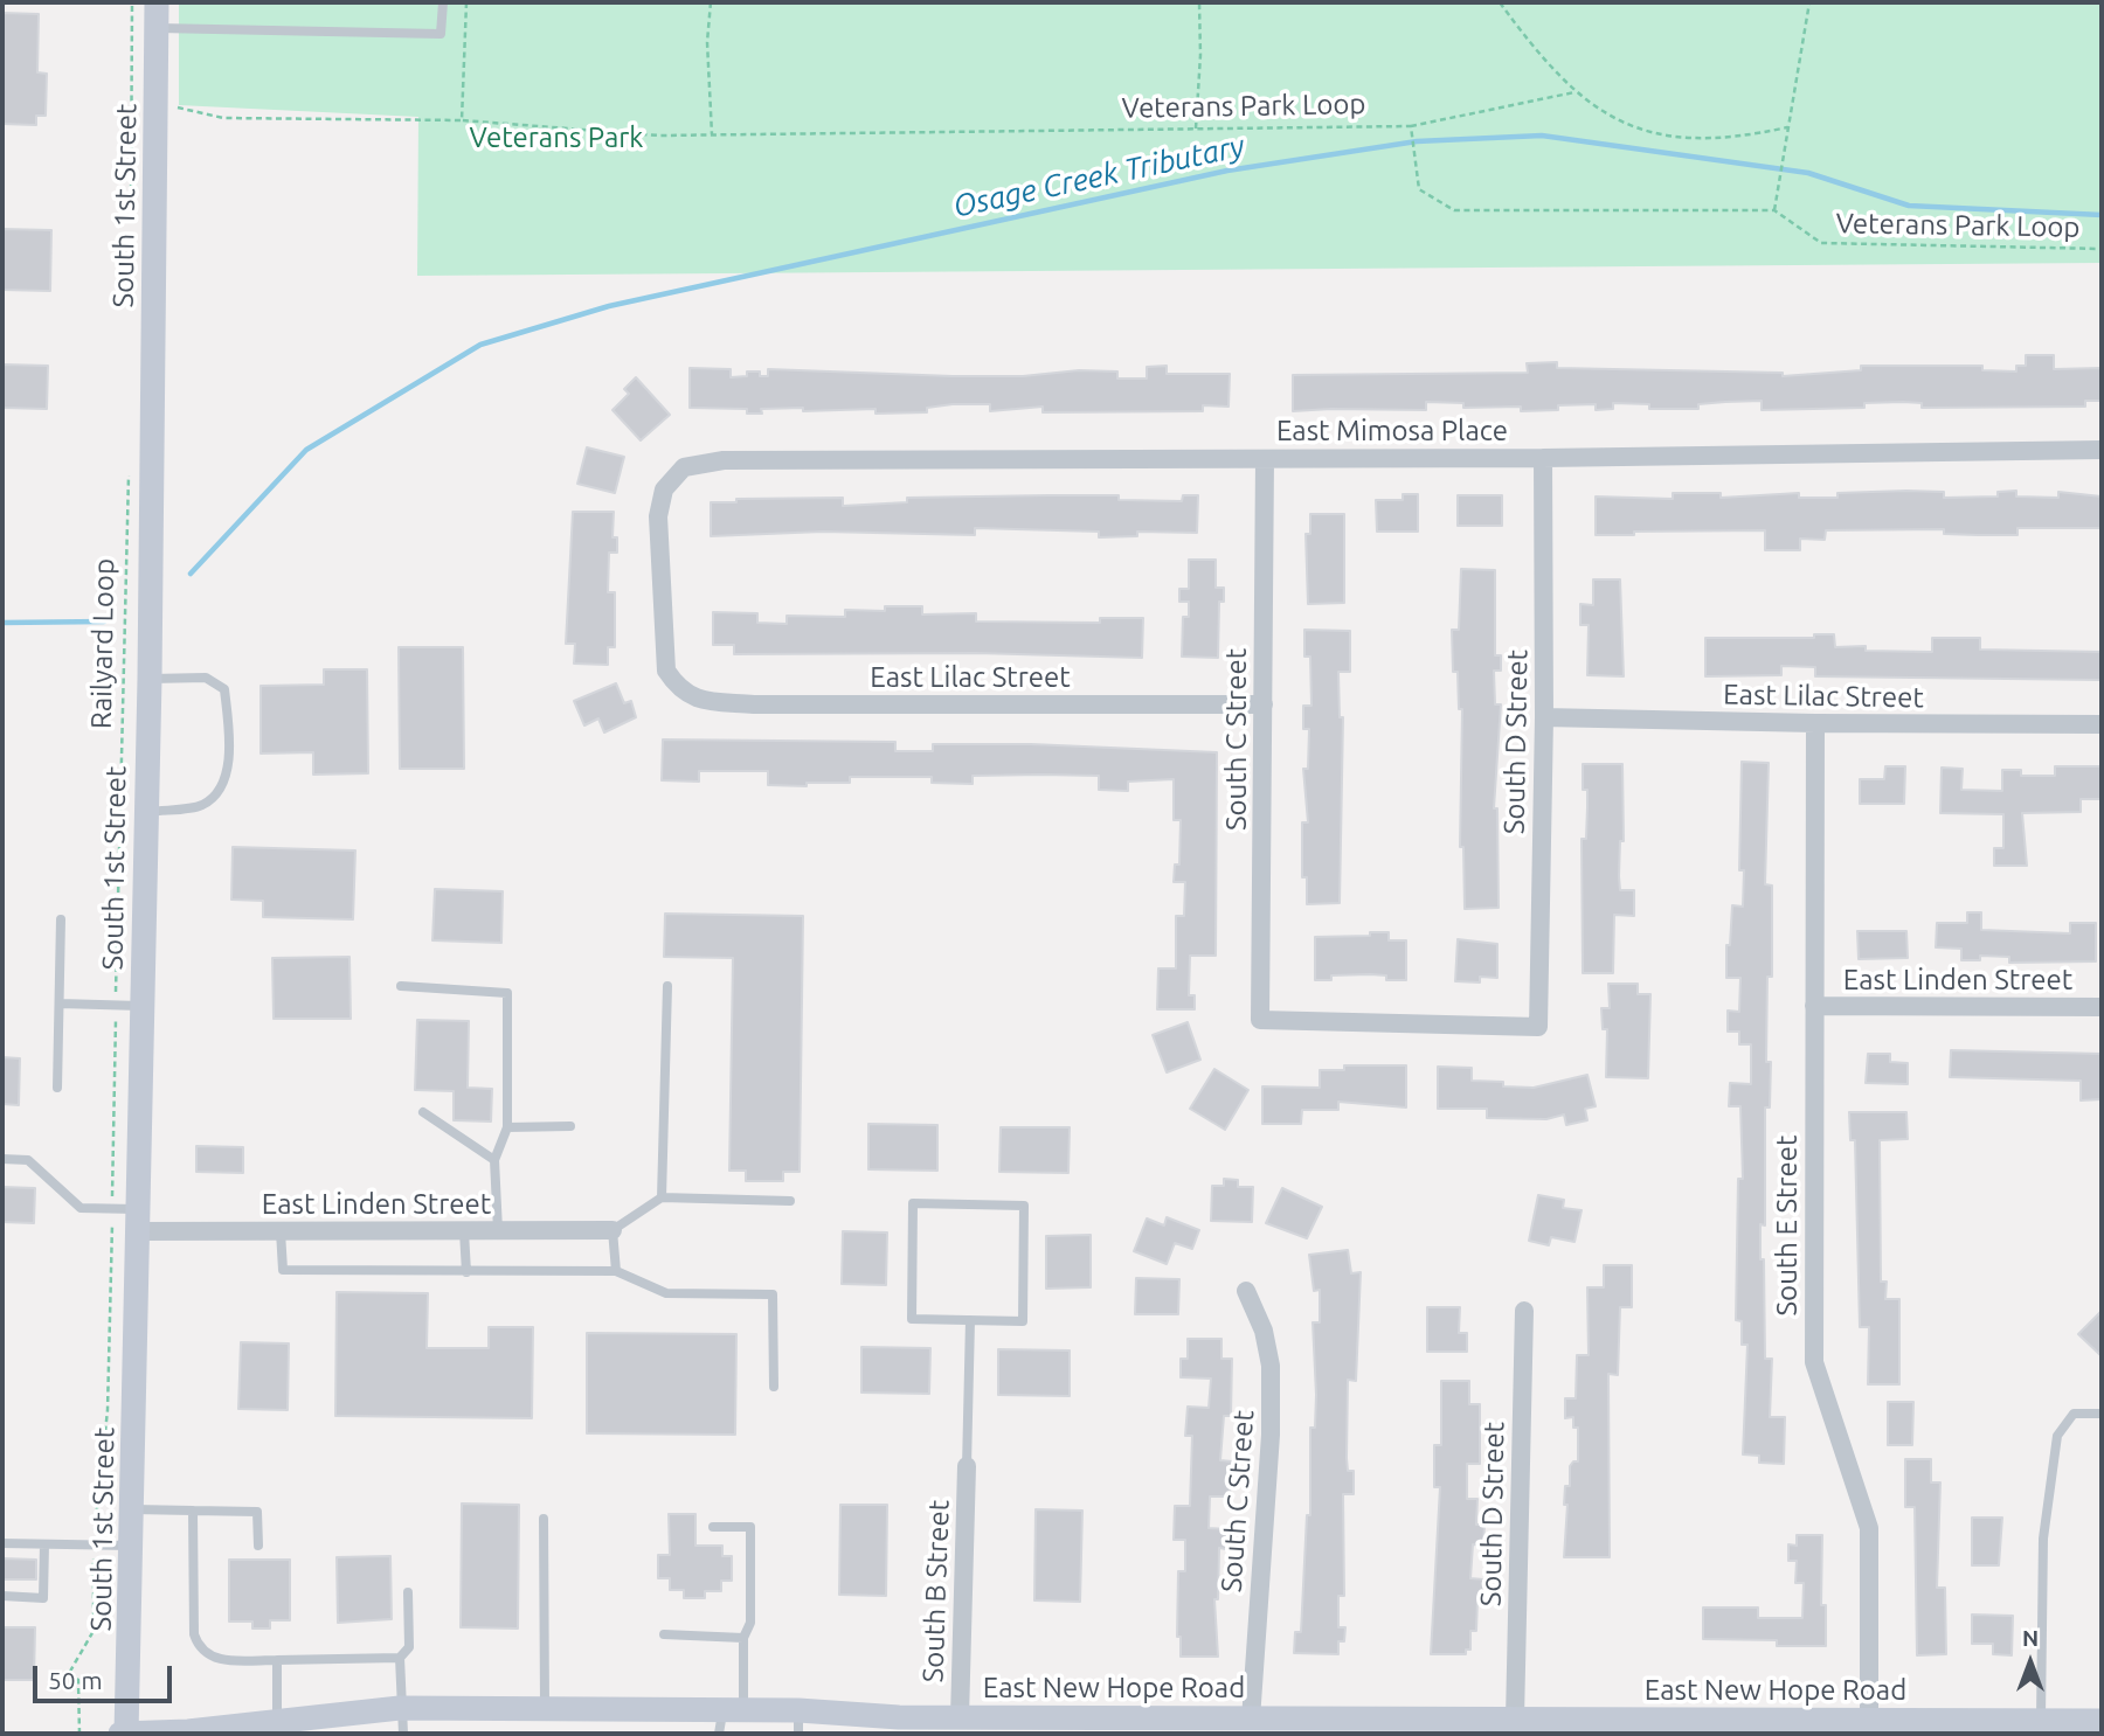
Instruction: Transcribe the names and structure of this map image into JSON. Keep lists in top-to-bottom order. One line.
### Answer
{"streets":{"street":["South 1st Street","East Mimosa Place","East Lilac Street","South C Street","South D Street","East Linden Street","South E Street","South B Street","East New Hope Road"],"path":["Veterans Park Loop","Railyard Loop"]},"crossings":[["South 1st Street","East Linden Street"],["South 1st Street","East New Hope Road"],["East Mimosa Place","East Lilac Street"],["East Mimosa Place","South C Street"],["East Mimosa Place","South D Street"],["East Lilac Street","South C Street"],["East Lilac Street","South D Street"],["East Lilac Street","South E Street"],["South C Street","South D Street"],["South C Street","East New Hope Road"],["South D Street","East New Hope Road"],["East Linden Street","South E Street"],["South E Street","East New Hope Road"],["South B Street","East New Hope Road"]],"water":["Osage Creek Tributary"],"parks":["Veterans Park"],"scale_bar":"50 m","north":"top"}
